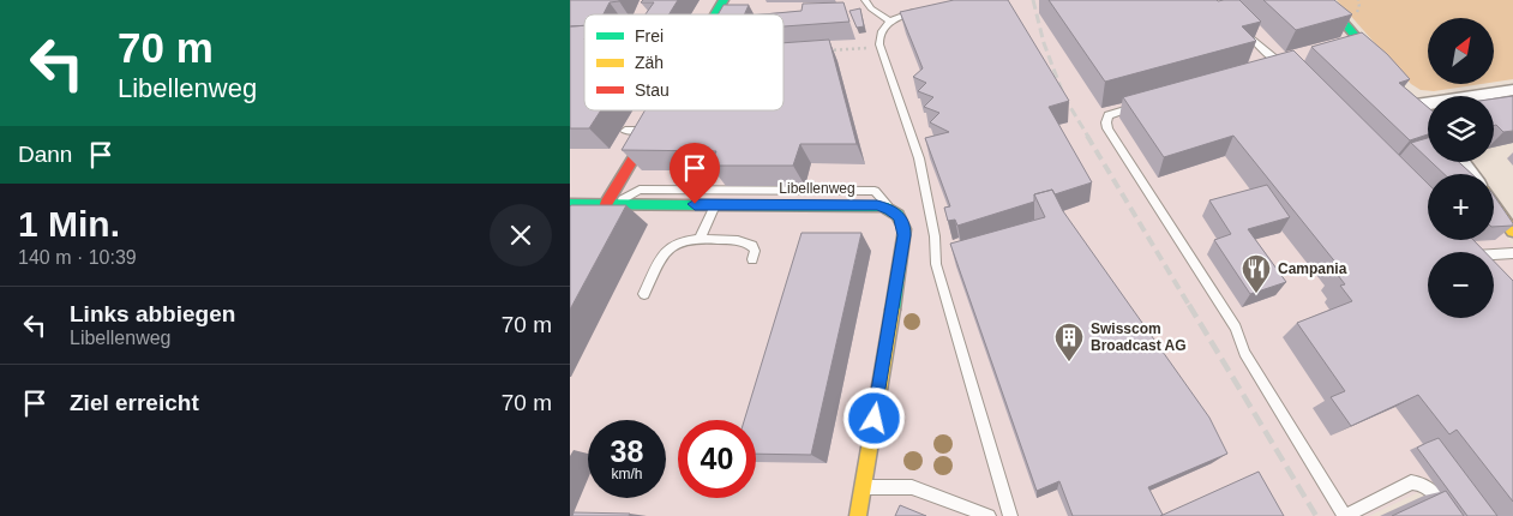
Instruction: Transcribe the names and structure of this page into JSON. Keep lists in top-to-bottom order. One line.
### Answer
{"streets":{"street":["Libellenweg"]},"places":{"restaurant":["Campania"],"building":["Swisscom Broadcast AG"]},"legend":["Frei","Zäh","Stau"],"north":"top right","page":{"turn":["70 m","Libellenweg"],"map_buttons":["+","−"],"then":"Dann","heading":["1 Min.","140 m · 10:39"],"list":[{"name":"Links abbiegen","note":"Libellenweg","value":"70 m"},{"name":"Ziel erreicht","value":"70 m"}],"speed":"38 km/h","limit":"40"}}
